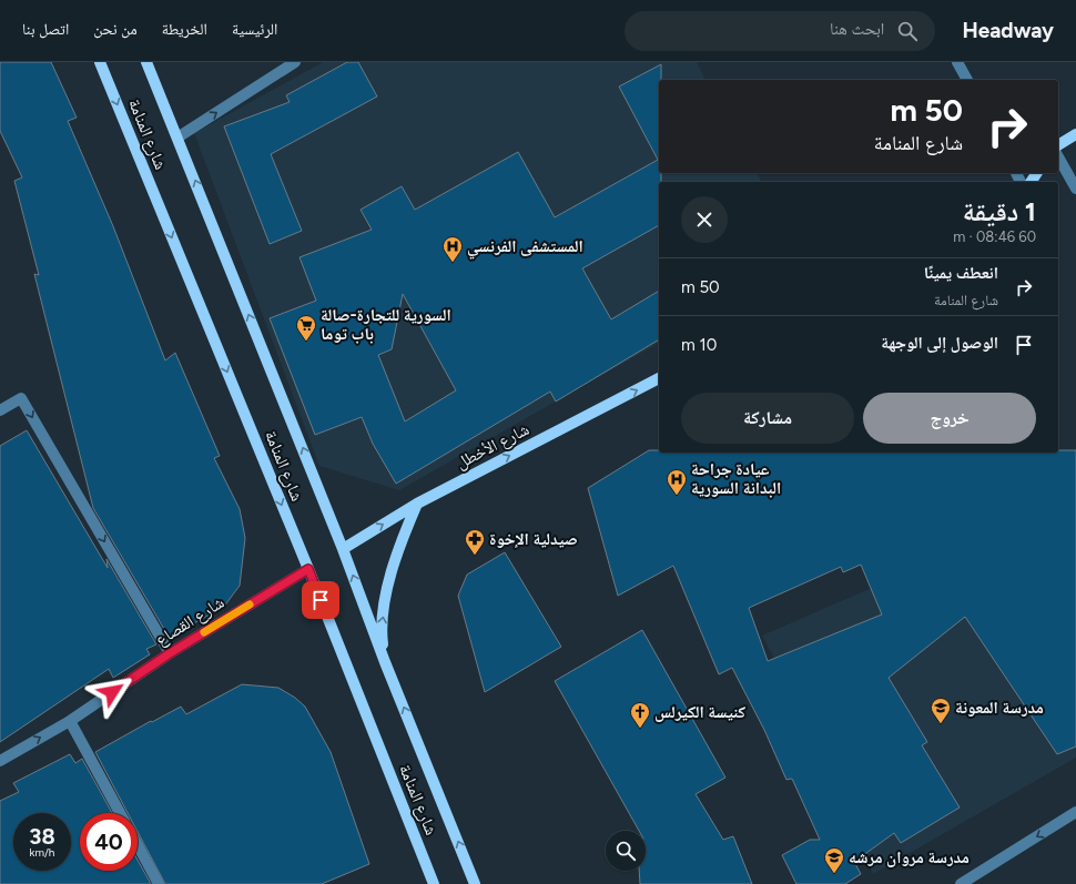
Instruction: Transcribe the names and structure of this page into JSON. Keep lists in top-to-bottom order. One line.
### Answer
{"streets":{"main road":["شارع المنامة","شارع الأخطل"],"street":["شارع القصاع"]},"crossings":[["شارع المنامة","شارع الأخطل"],["شارع المنامة","شارع القصاع"]],"one_way":["شارع الأخطل"],"places":{"hospital":["المستشفى الفرنسي","عيادة جراحة البدانة السورية"],"supermarket":["السورية للتجارة-صالة باب توما"],"pharmacy":["صيدلية الإخوة"],"school or university":["مدرسة المعونة","مدرسة مروان مرشه"],"church":["كنيسة الكيرلس"]},"page":{"header":"Headway","search":"ابحث هنا","nav":["الرئيسية","الخريطة","من نحن","اتصل بنا"],"turn":["50 m","شارع المنامة"],"heading":["1 دقيقة","60 m · 08:46"],"list":[{"name":"انعطف يمينًا","note":"شارع المنامة","value":"50 m"},{"name":"الوصول إلى الوجهة","value":"10 m"}],"buttons":["خروج","مشاركة"],"speed":"38 km/h","limit":"40"}}
